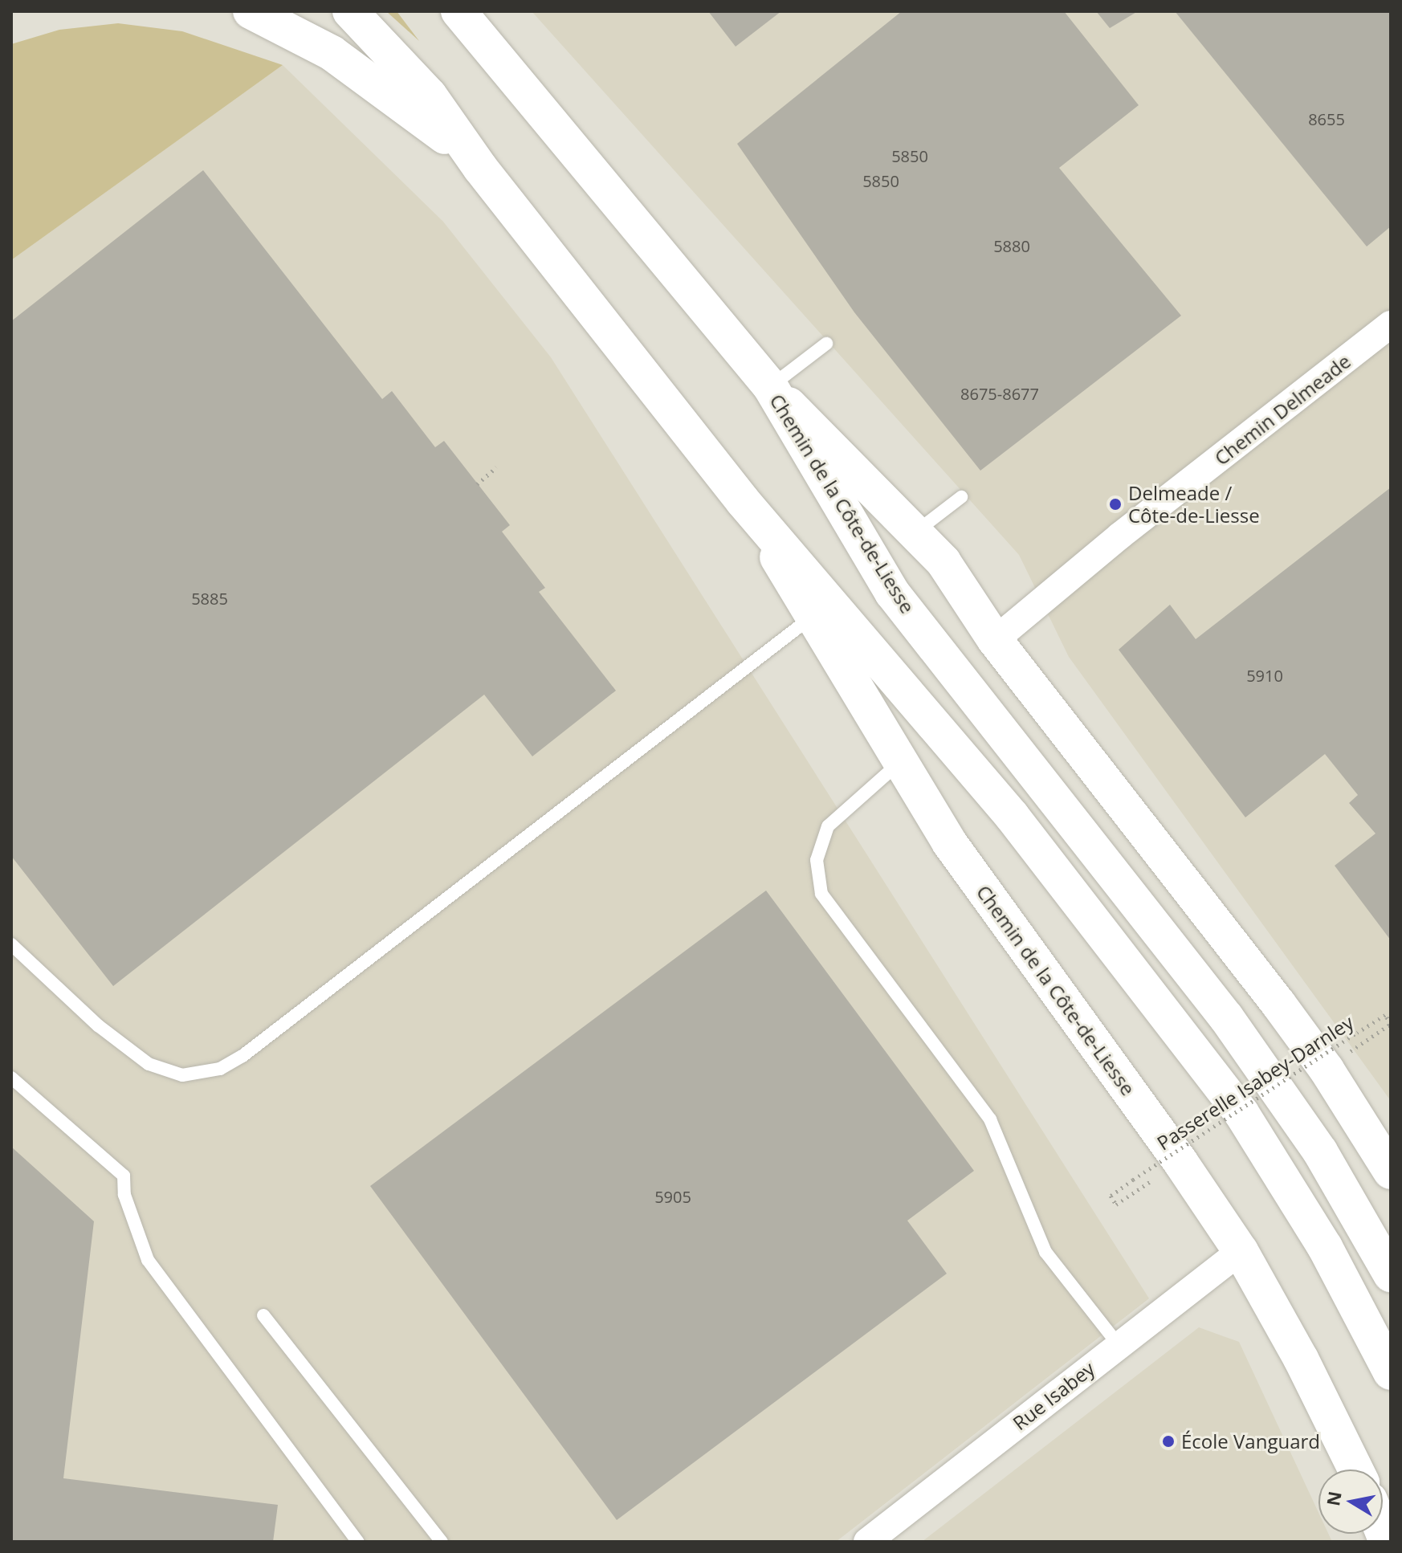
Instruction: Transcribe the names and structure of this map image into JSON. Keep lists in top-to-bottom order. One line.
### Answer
{"streets":{"main road":["Chemin de la Côte-de-Liesse"],"street":["Chemin Delmeade","Rue Isabey"],"path":["Passerelle Isabey-Darnley"]},"crossings":[["Chemin Delmeade","Chemin de la Côte-de-Liesse"],["Chemin de la Côte-de-Liesse","Rue Isabey"]],"places":["Delmeade / Côte-de-Liesse","École Vanguard"],"house_numbers":["8655","5850","5850","5880","8675-8677","5885","5910","5905"],"north":"left"}
